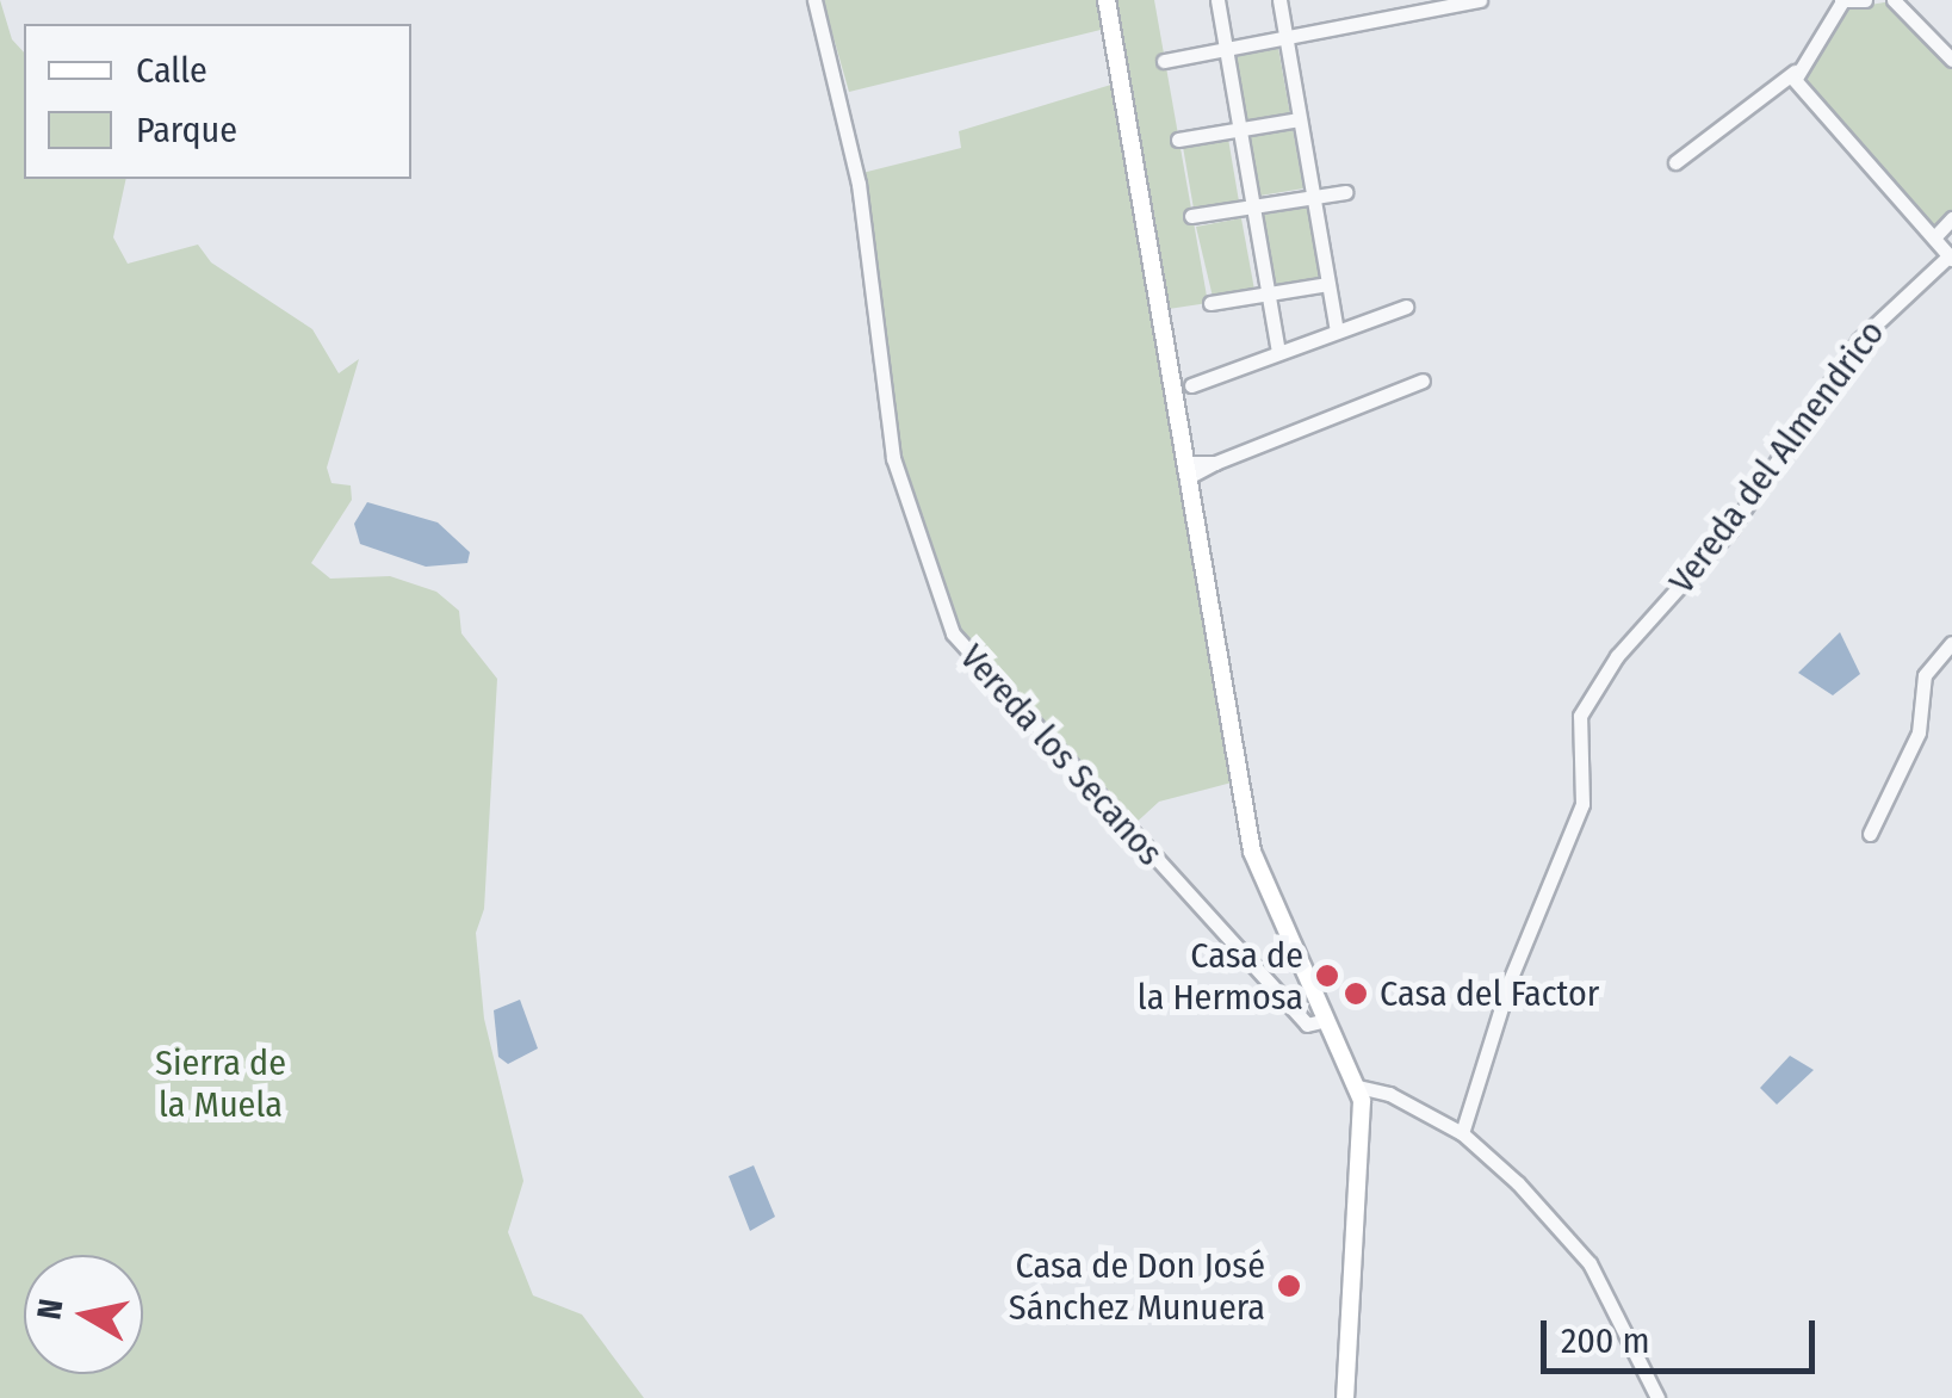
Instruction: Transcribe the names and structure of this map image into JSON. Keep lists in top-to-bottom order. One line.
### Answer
{"streets":{"street":["Vereda del Almendrico","Vereda los Secanos"]},"parks":["Sierra de la Muela"],"places":["Casa de la Hermosa","Casa del Factor","Casa de Don José Sánchez Munuera"],"legend":["Calle","Parque"],"scale_bar":"200 m","north":"left"}
